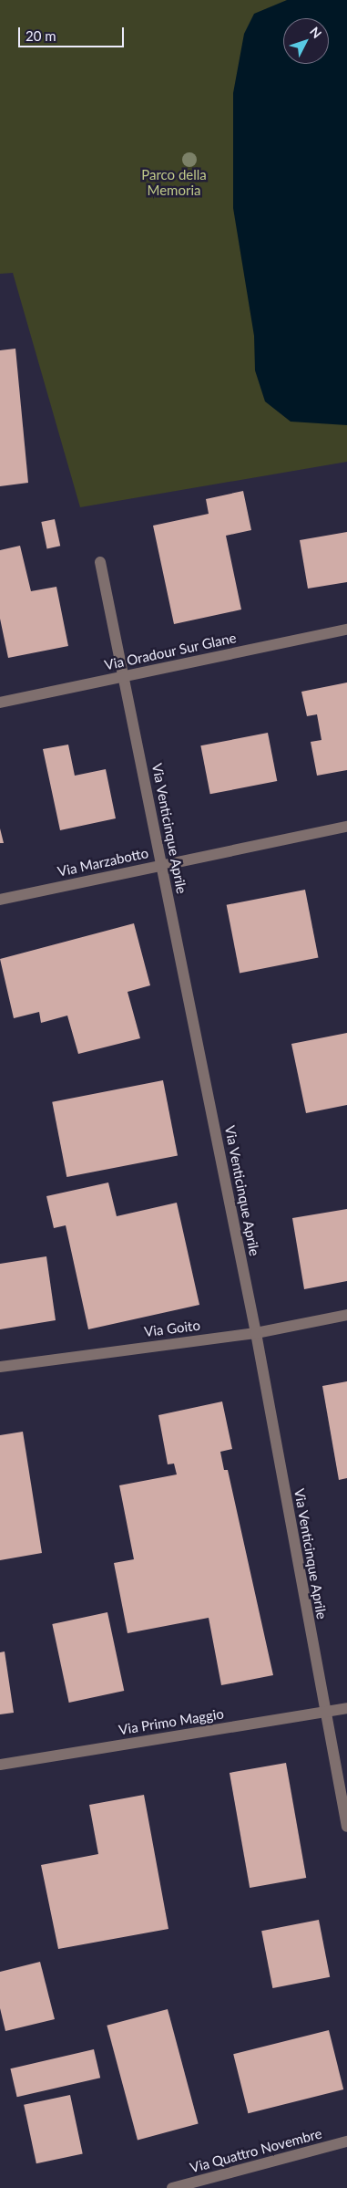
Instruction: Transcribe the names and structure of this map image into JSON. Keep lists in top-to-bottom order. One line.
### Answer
{"streets":{"street":["Via Oradour Sur Glane","Via Venticinque Aprile","Via Marzabotto","Via Goito","Via Primo Maggio","Via Quattro Novembre"]},"crossings":[["Via Oradour Sur Glane","Via Venticinque Aprile"],["Via Venticinque Aprile","Via Marzabotto"],["Via Venticinque Aprile","Via Goito"],["Via Venticinque Aprile","Via Primo Maggio"]],"parks":["Parco della Memoria"],"scale_bar":"20 m","north":"top right"}
